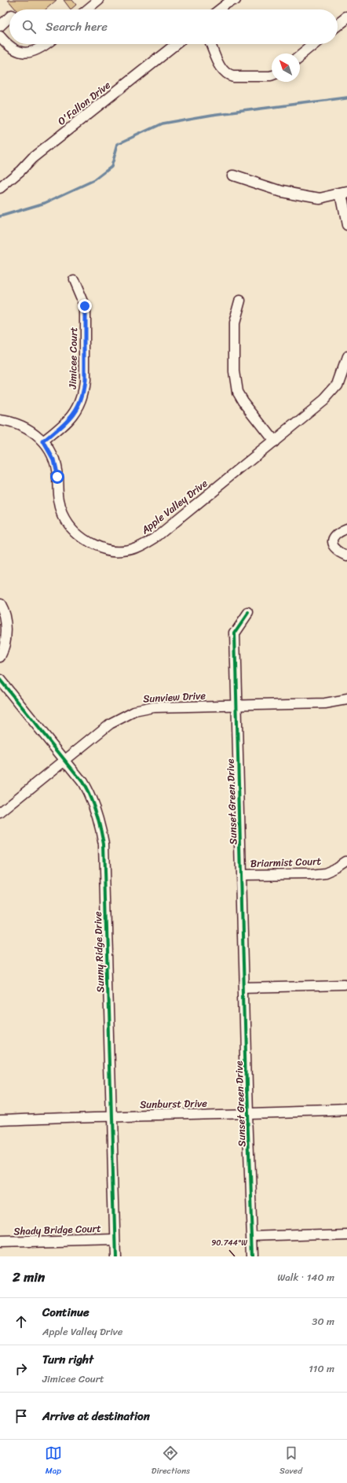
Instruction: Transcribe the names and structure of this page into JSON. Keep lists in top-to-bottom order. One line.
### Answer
{"streets":{"street":["O'Fallon Drive","Jimicee Court","Apple Valley Drive","Sunview Drive","Sunset Green Drive","Briarmist Court","Sunny Ridge Drive","Sunburst Drive","Shady Bridge Court"]},"crossings":[["Jimicee Court","Apple Valley Drive"],["Sunview Drive","Sunset Green Drive"],["Sunview Drive","Sunny Ridge Drive"],["Sunset Green Drive","Briarmist Court"],["Sunset Green Drive","Sunburst Drive"],["Sunny Ridge Drive","Sunburst Drive"],["Sunny Ridge Drive","Shady Bridge Court"]],"north":"top left","page":{"search":"Search here","heading":["2 min","Walk · 140 m"],"list":[["Continue","Apple Valley Drive","30 m"],["Turn right","Jimicee Court","110 m"],"Arrive at destination"],"nav":["Map","Directions","Saved"]},"coordinates":["90.744°W"]}
